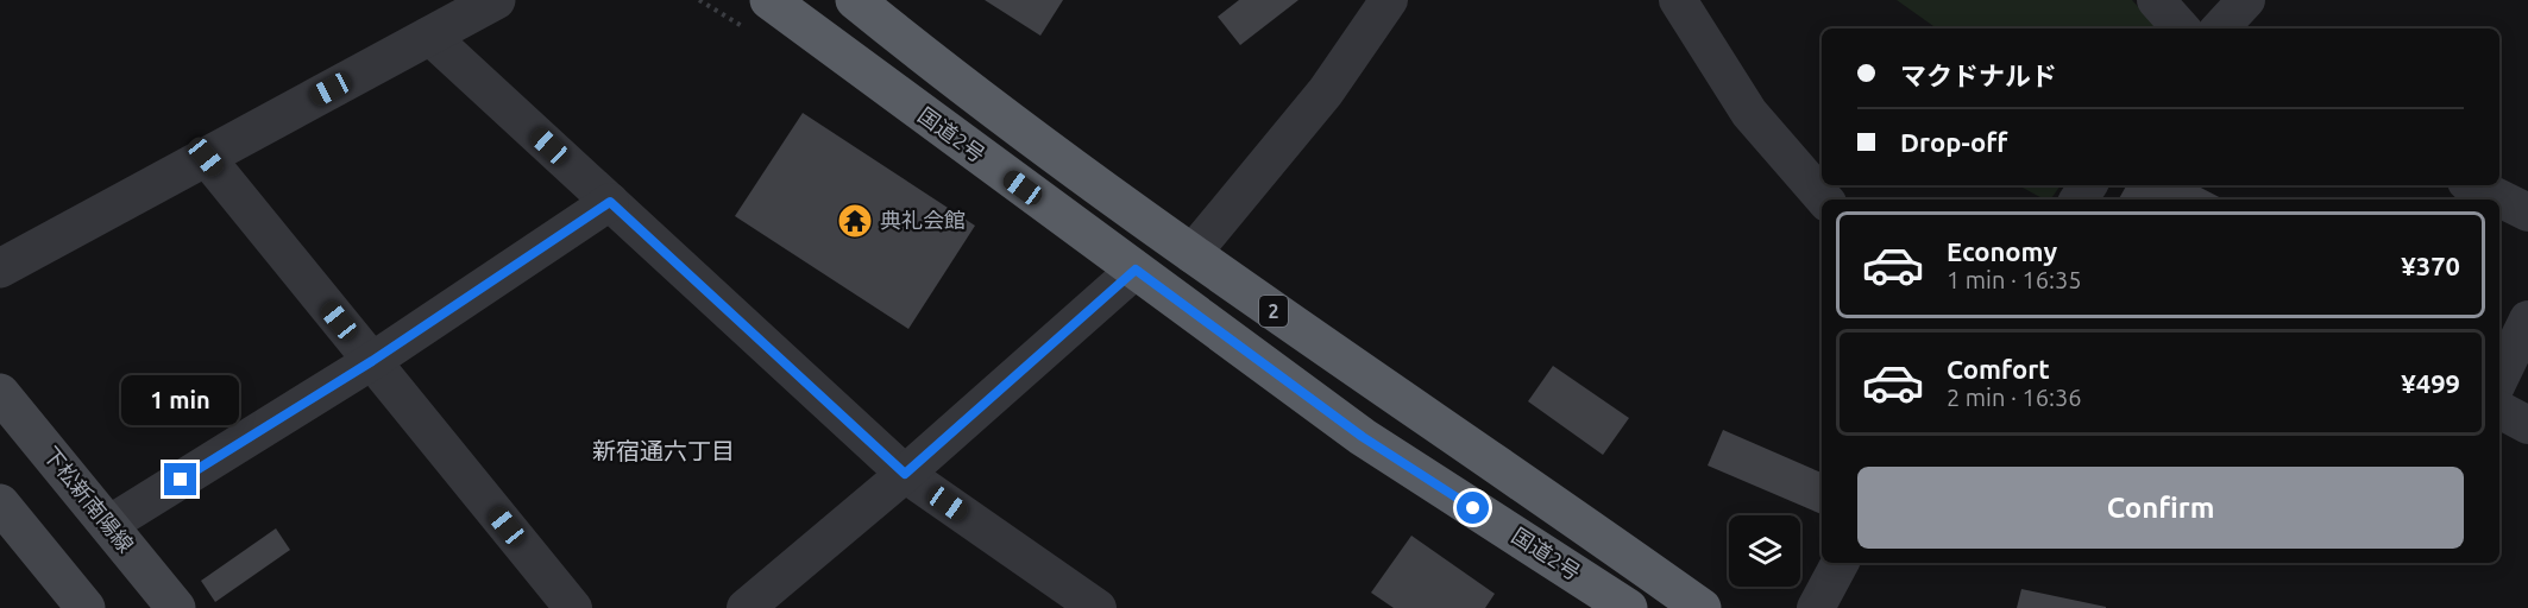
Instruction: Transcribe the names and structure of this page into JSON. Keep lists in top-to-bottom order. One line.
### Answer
{"streets":{"highway":["国道2号","2"],"main road":["下松新南陽線"]},"districts":["新宿通六丁目"],"places":{"temple":["典礼会館"]},"page":{"banner":["マクドナルド","Drop-off"],"list":[{"name":"Economy","note":"1 min · 16:35","value":"¥370"},{"name":"Comfort","note":"2 min · 16:36","value":"¥499"}],"bubble":"1 min","buttons":"Confirm"}}
